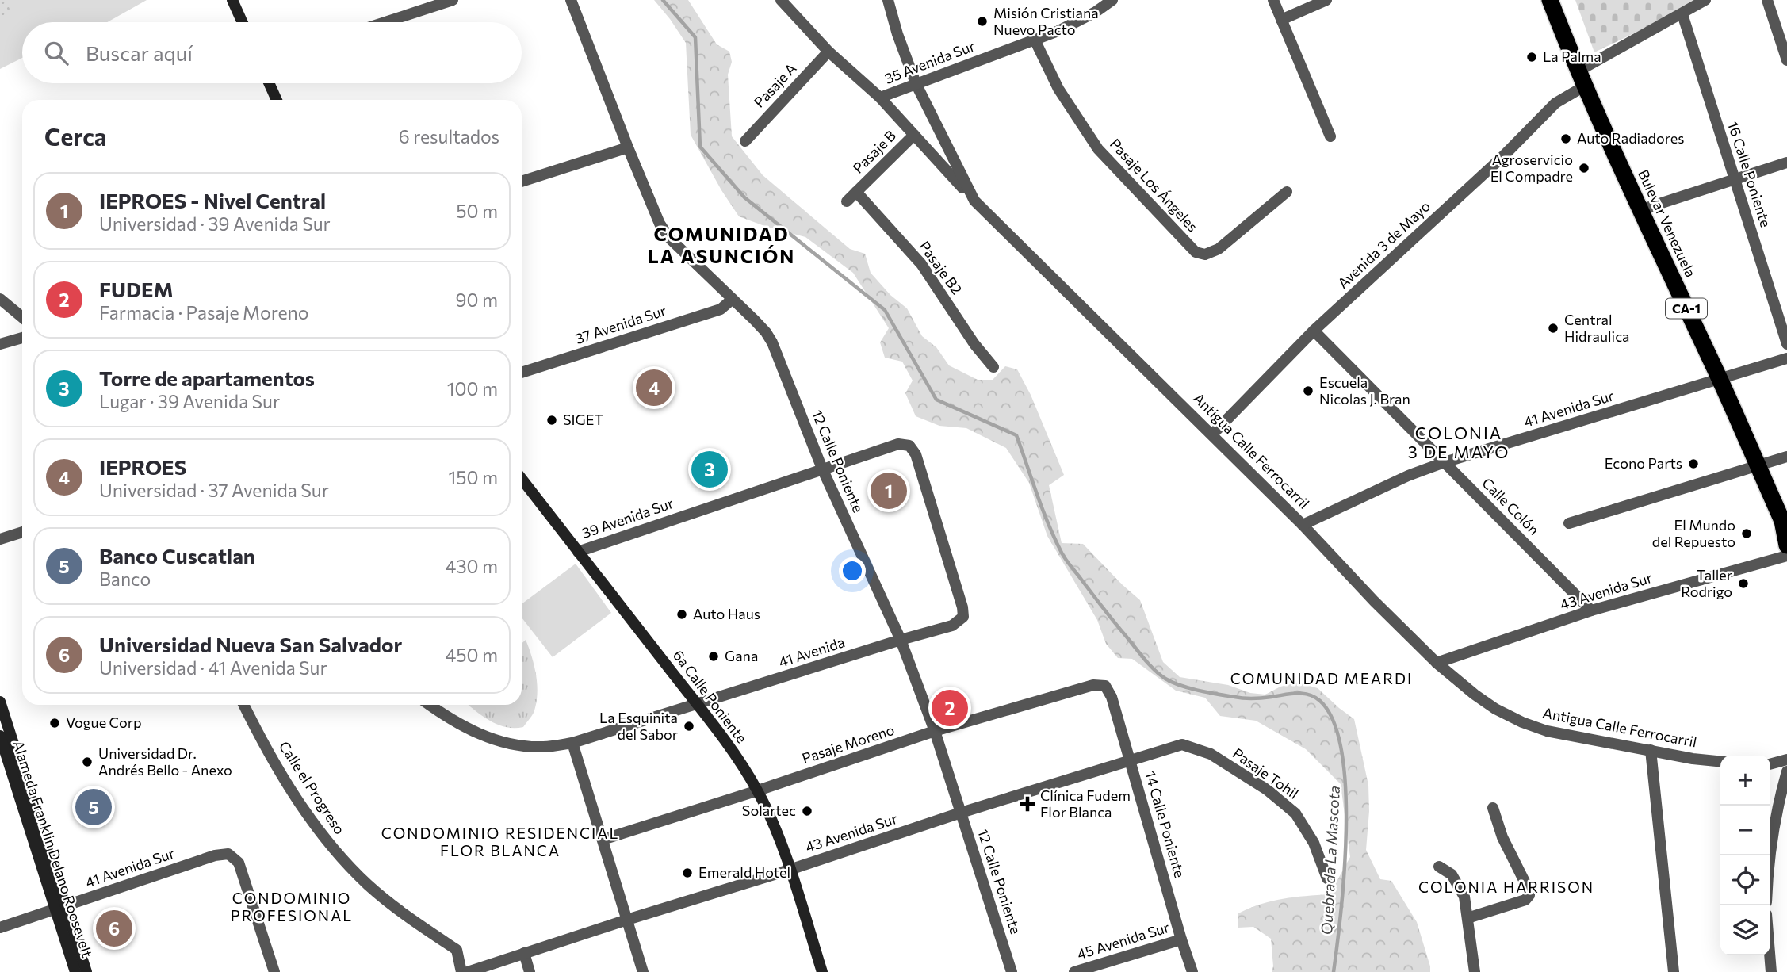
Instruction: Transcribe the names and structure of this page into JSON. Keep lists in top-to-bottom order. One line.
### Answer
{"streets":{"highway":["Bulevar Venezuela","CA-1"],"street":["35 Avenida Sur","Pasaje A","Pasaje B","16 Calle Poniente","Pasaje Los Ángeles","Avenida 3 de Mayo","Pasaje B2","37 Avenida Sur","41 Avenida Sur","Antigua Calle Ferrocarril","12 Calle Poniente","Calle Colón","39 Avenida Sur","43 Avenida Sur","41 Avenida","6a Calle Poniente","Pasaje Moreno","Pasaje Tohil","Calle el Progreso","14 Calle Poniente","Alameda Franklin Delano Roosevelt","45 Avenida Sur"]},"crossings":[["35 Avenida Sur","Pasaje Los Ángeles"],["35 Avenida Sur","Antigua Calle Ferrocarril"],["Pasaje B","Pasaje B2"],["Bulevar Venezuela","Avenida 3 de Mayo"],["Bulevar Venezuela","41 Avenida Sur"],["Avenida 3 de Mayo","Antigua Calle Ferrocarril"],["Avenida 3 de Mayo","Calle Colón"],["37 Avenida Sur","12 Calle Poniente"],["41 Avenida Sur","Antigua Calle Ferrocarril"],["41 Avenida Sur","Calle Colón"],["41 Avenida Sur","Alameda Franklin Delano Roosevelt"],["Antigua Calle Ferrocarril","43 Avenida Sur"],["12 Calle Poniente","39 Avenida Sur"],["12 Calle Poniente","43 Avenida Sur"],["12 Calle Poniente","41 Avenida"],["12 Calle Poniente","Pasaje Moreno"],["Calle Colón","43 Avenida Sur"],["39 Avenida Sur","41 Avenida"],["39 Avenida Sur","6a Calle Poniente"],["43 Avenida Sur","6a Calle Poniente"],["43 Avenida Sur","Pasaje Tohil"],["43 Avenida Sur","14 Calle Poniente"],["41 Avenida","6a Calle Poniente"],["6a Calle Poniente","Pasaje Moreno"],["Pasaje Moreno","14 Calle Poniente"],["14 Calle Poniente","45 Avenida Sur"]],"districts":["COMUNIDAD LA ASUNCIÓN","COLONIA 3 DE MAYO","COMUNIDAD MEARDI","CONDOMINIO RESIDENCIAL FLOR BLANCA","COLONIA HARRISON","CONDOMINIO PROFESIONAL"],"water":["Quebrada La Mascota"],"places":{"other":["Misión Cristiana Nuevo Pacto","La Palma","Auto Radiadores","Agroservicio El Compadre","Central Hidraulica","Escuela Nicolas J. Bran","SIGET","Econo Parts","El Mundo del Repuesto","Taller Rodrigo","Auto Haus","Gana","Vogue Corp","La Esquinita del Sabor","Universidad Dr. Andrés Bello - Anexo","Solartec","Emerald Hotel"],"health":["Clínica Fudem Flor Blanca"]},"page":{"search":"Buscar aquí","heading":["Cerca","6 resultados"],"list":[{"mark":"1","name":"IEPROES - Nivel Central","note":"Universidad · 39 Avenida Sur","value":"50 m"},{"mark":"2","name":"FUDEM","note":"Farmacia · Pasaje Moreno","value":"90 m"},{"mark":"3","name":"Torre de apartamentos","note":"Lugar · 39 Avenida Sur","value":"100 m"},{"mark":"4","name":"IEPROES","note":"Universidad · 37 Avenida Sur","value":"150 m"},{"mark":"5","name":"Banco Cuscatlan","note":"Banco","value":"430 m"},{"mark":"6","name":"Universidad Nueva San Salvador","note":"Universidad · 41 Avenida Sur","value":"450 m"}],"pins":["4","3","1","2","5","6"],"map_buttons":["+","−"]}}
